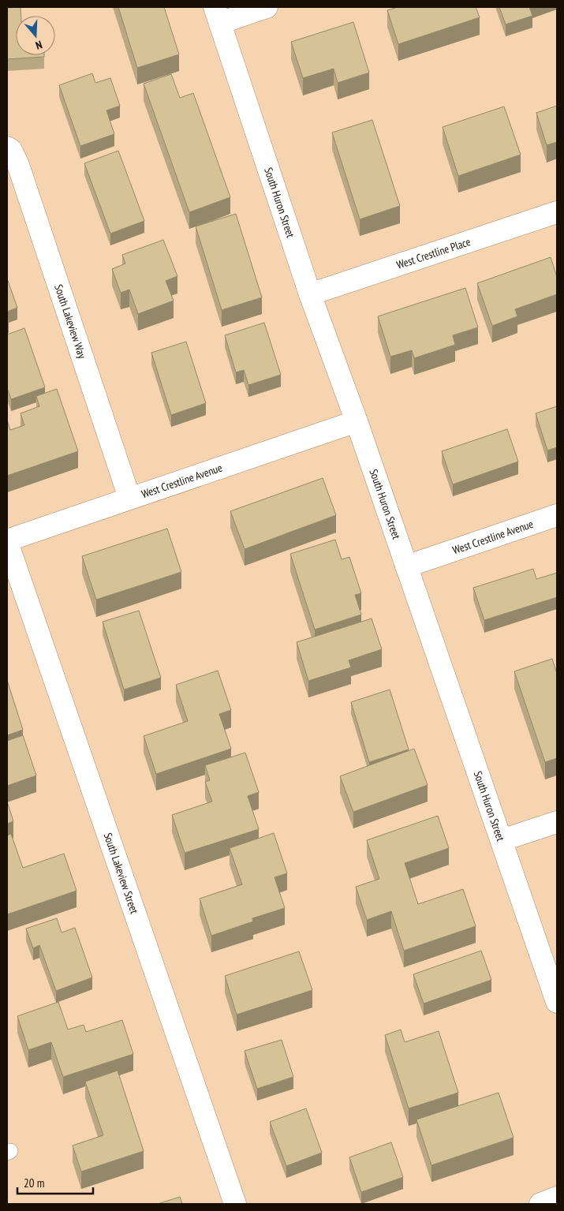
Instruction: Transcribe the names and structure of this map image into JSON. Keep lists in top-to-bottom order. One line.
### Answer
{"streets":{"street":["South Huron Street","West Crestline Place","South Lakeview Way","West Crestline Avenue","South Lakeview Street"]},"crossings":[["South Huron Street","West Crestline Place"],["South Huron Street","West Crestline Avenue"],["South Lakeview Way","West Crestline Avenue"],["West Crestline Avenue","South Lakeview Street"]],"scale_bar":"20 m","north":"bottom"}
